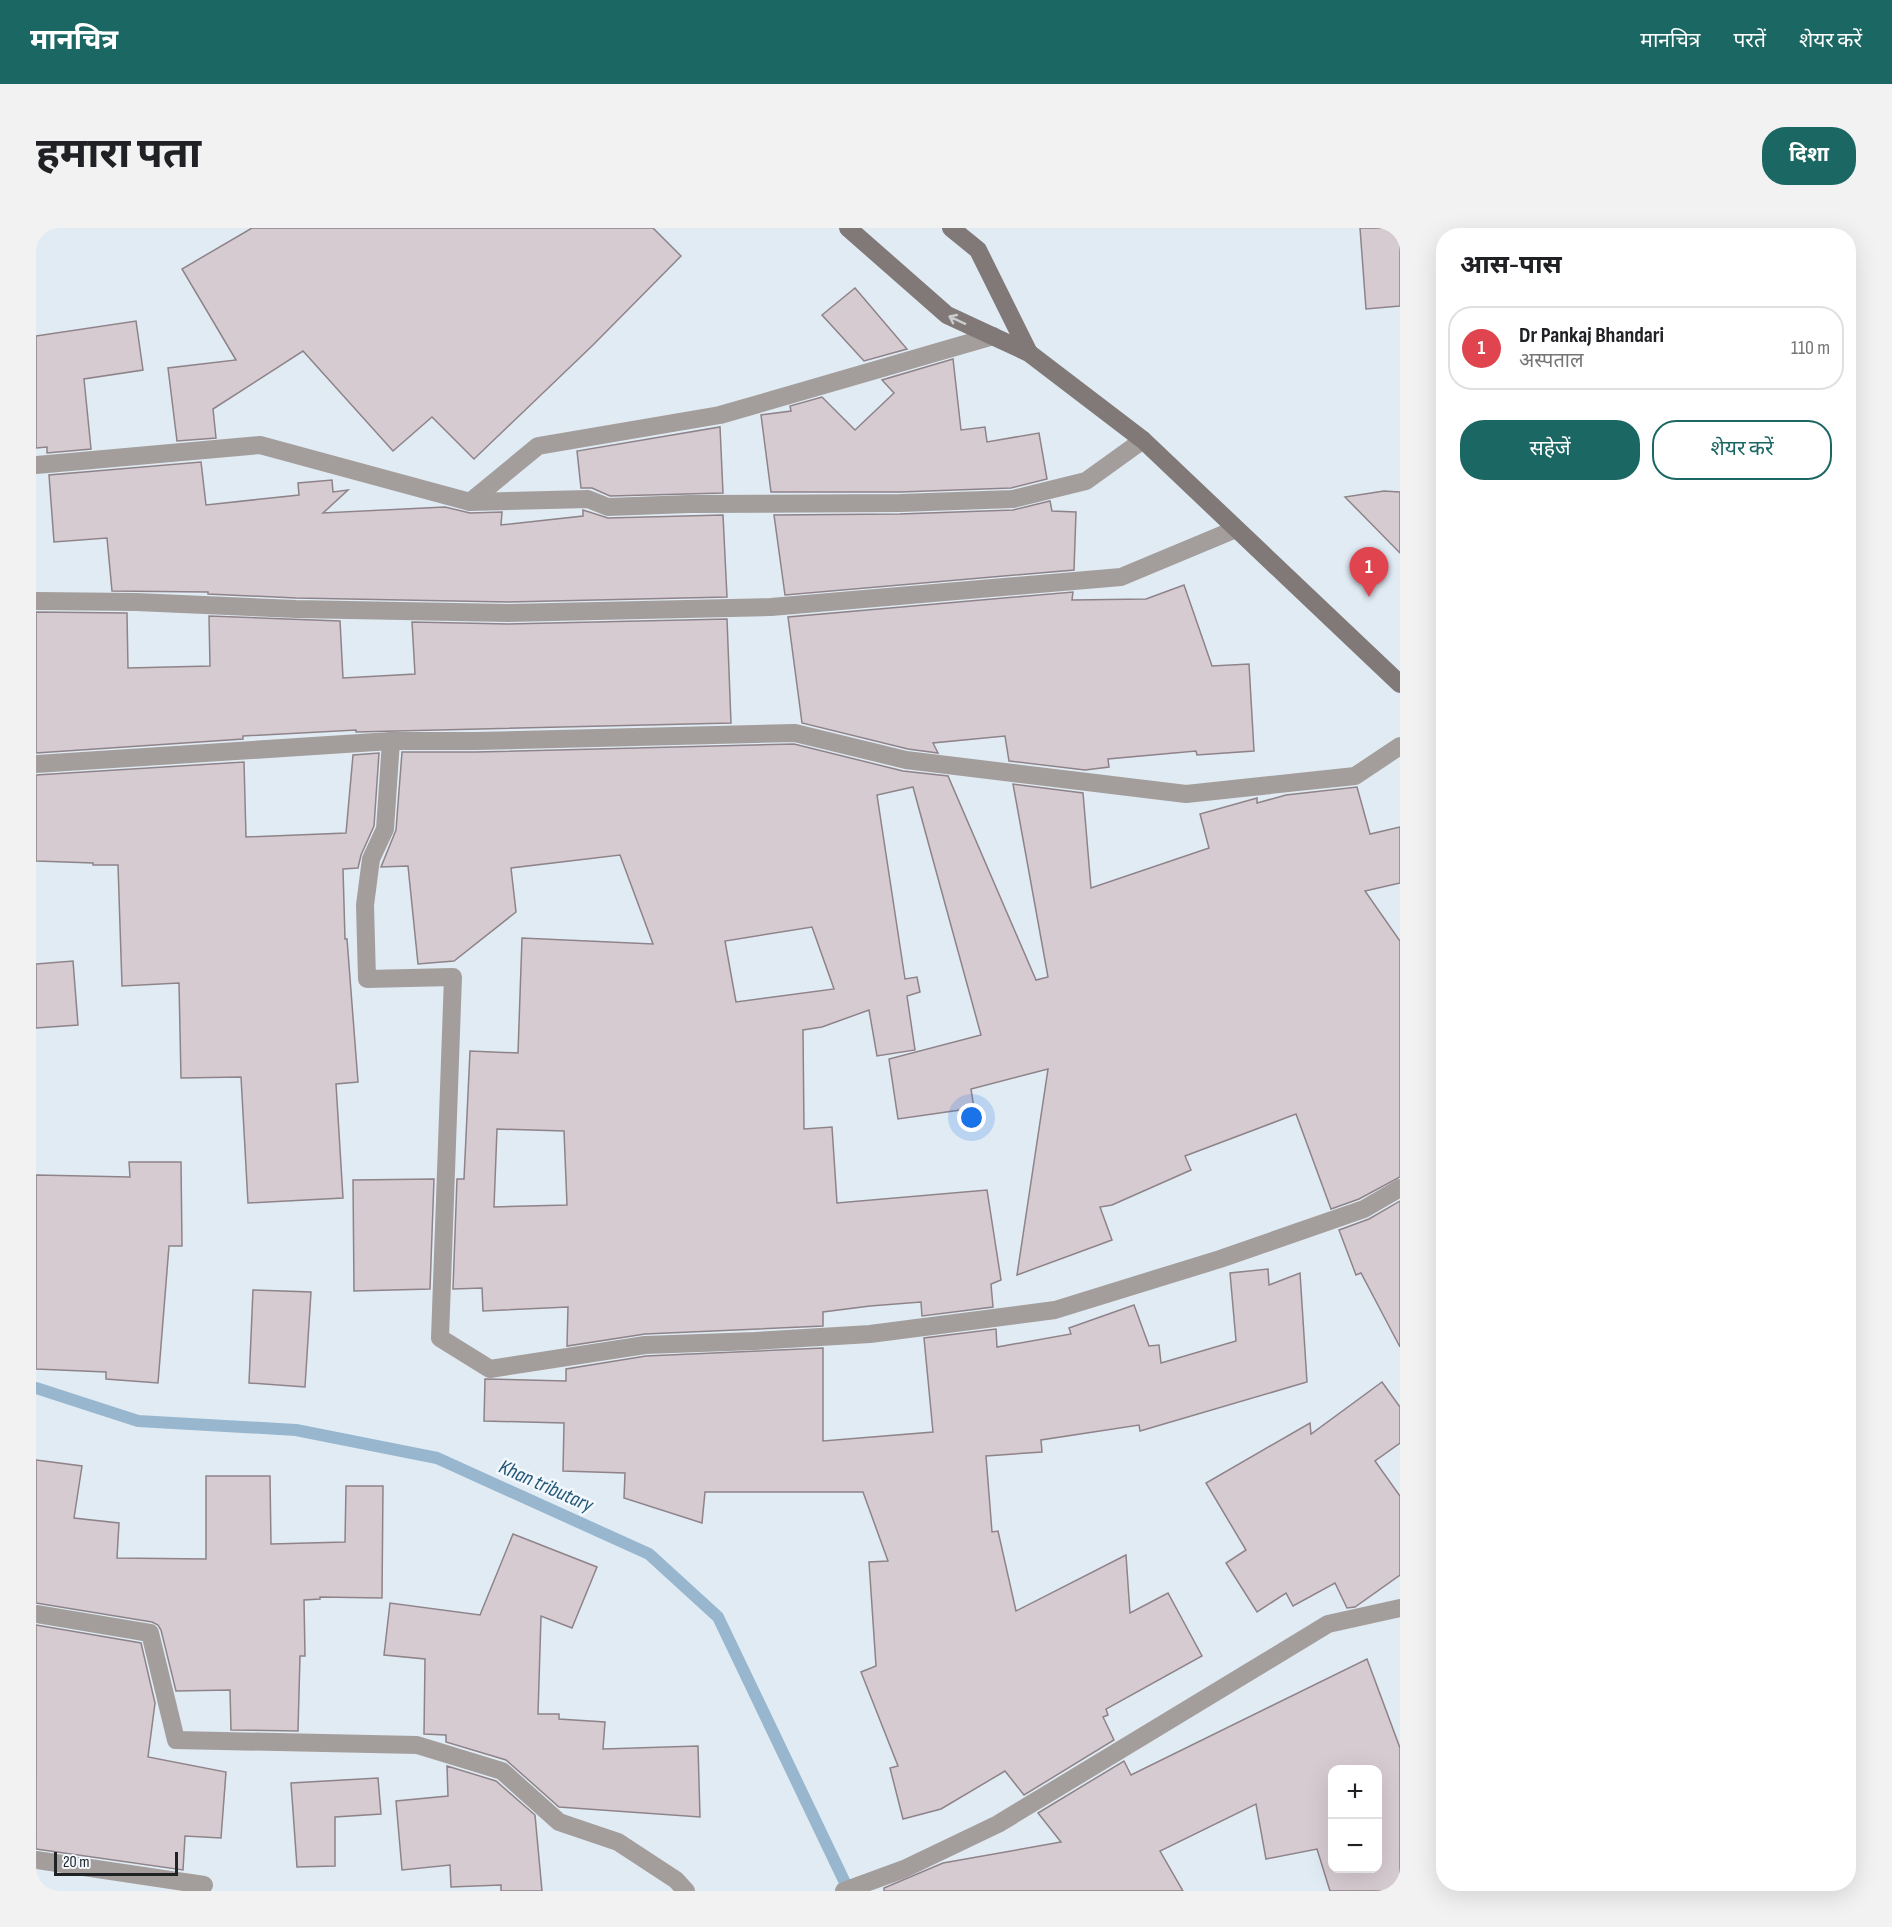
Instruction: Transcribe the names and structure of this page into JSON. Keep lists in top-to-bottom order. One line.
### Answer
{"water":["Khan tributary"],"scale_bar":"20 m","page":{"header":"मानचित्र","nav":["मानचित्र","परतें","शेयर करें"],"buttons":["दिशा",["सहेजें","शेयर करें"]],"title":"हमारा पता","heading":"आस-पास","list":[{"mark":"1","name":"Dr Pankaj Bhandari","note":"अस्पताल","value":"110 m"}],"pins":"1","map_buttons":["+","−"],"scale":"20 m"}}
